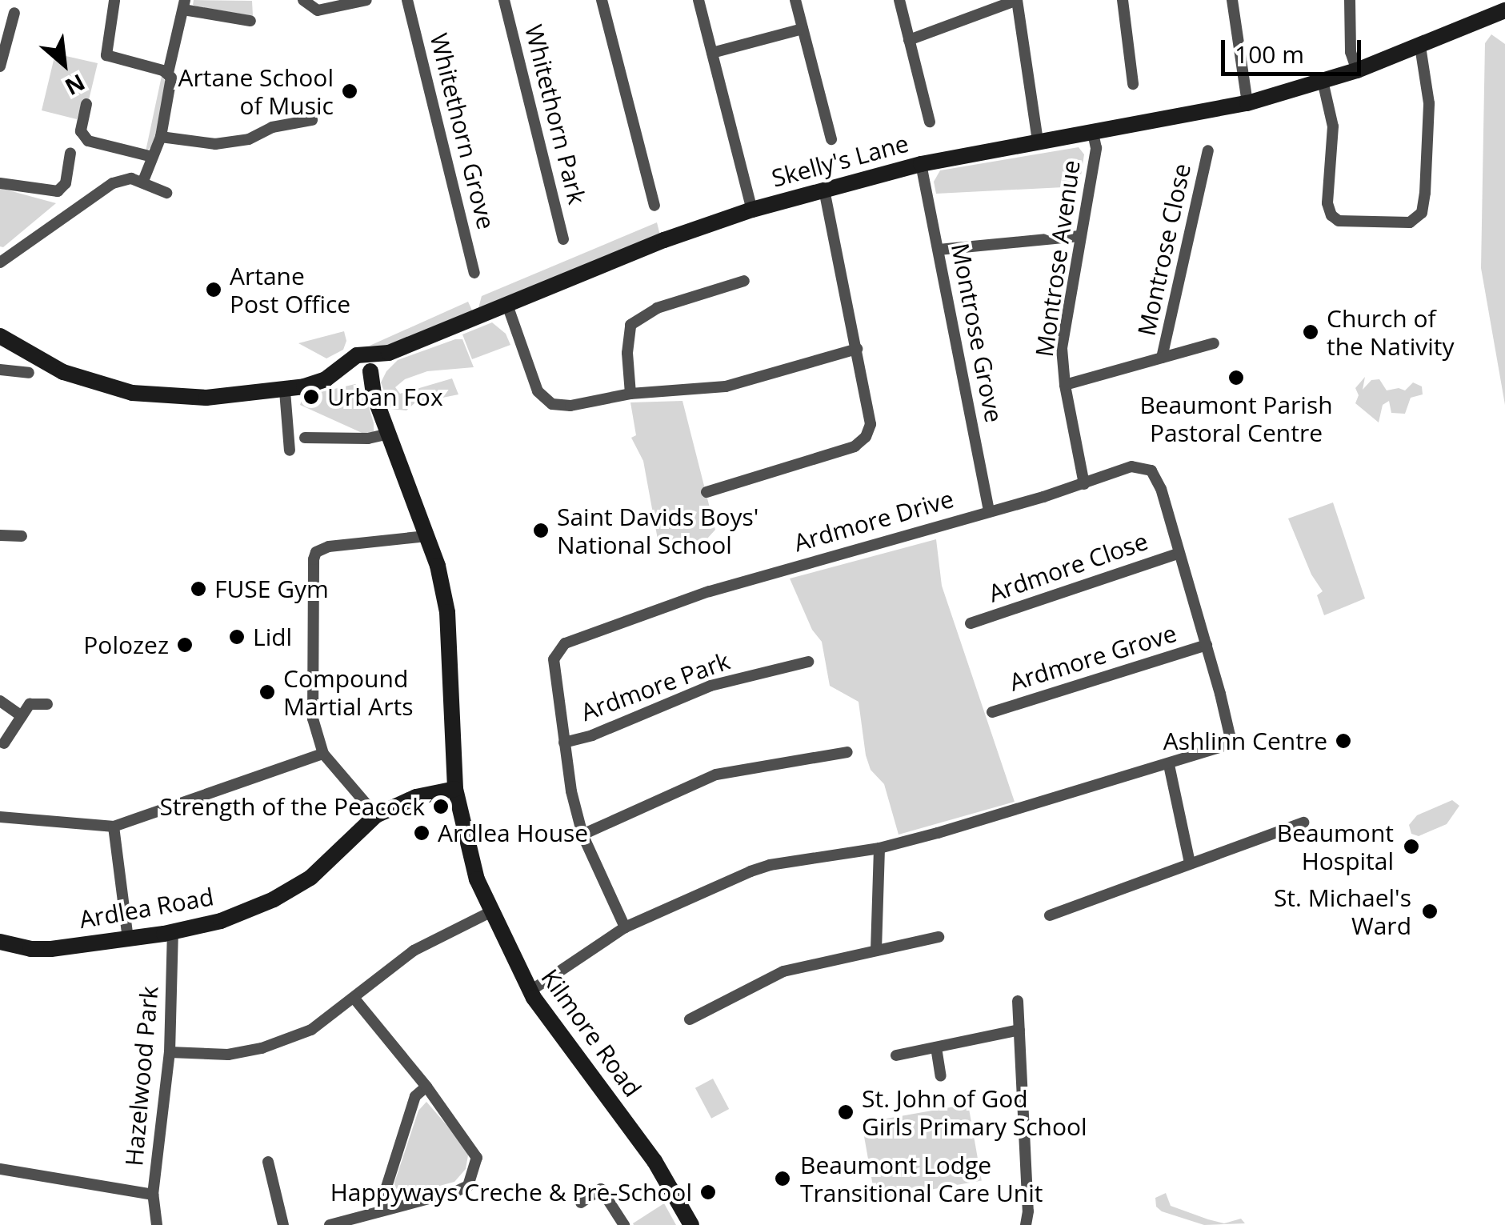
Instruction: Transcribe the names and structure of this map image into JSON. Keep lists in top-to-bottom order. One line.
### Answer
{"streets":{"street":["Whitethorn Park","Whitethorn Grove","Skelly's Lane","Montrose Close","Montrose Avenue","Montrose Grove","Ardmore Drive","Ardmore Close","Ardmore Grove","Ardmore Park","Ardlea Road","Kilmore Road","Hazelwood Park"]},"crossings":[["Skelly's Lane","Montrose Avenue"],["Skelly's Lane","Montrose Grove"],["Skelly's Lane","Kilmore Road"],["Montrose Avenue","Ardmore Drive"],["Montrose Grove","Ardmore Drive"],["Ardmore Drive","Ardmore Close"],["Ardmore Drive","Ardmore Grove"],["Ardmore Drive","Ardmore Park"],["Ardmore Drive","Kilmore Road"],["Ardlea Road","Kilmore Road"],["Ardlea Road","Hazelwood Park"]],"places":["Artane School of Music","Artane Post Office","Church of the Nativity","Beaumont Parish Pastoral Centre","Urban Fox","Saint Davids Boys' National School","FUSE Gym","Lidl","Polozez","Compound Martial Arts","Ashlinn Centre","Strength of the Peacock","Ardlea House","Beaumont Hospital","St. Michael's Ward","St. John of God Girls Primary School","Beaumont Lodge Transitional Care Unit","Happyways Creche & Pre-School"],"scale_bar":"100 m","north":"bottom right"}
